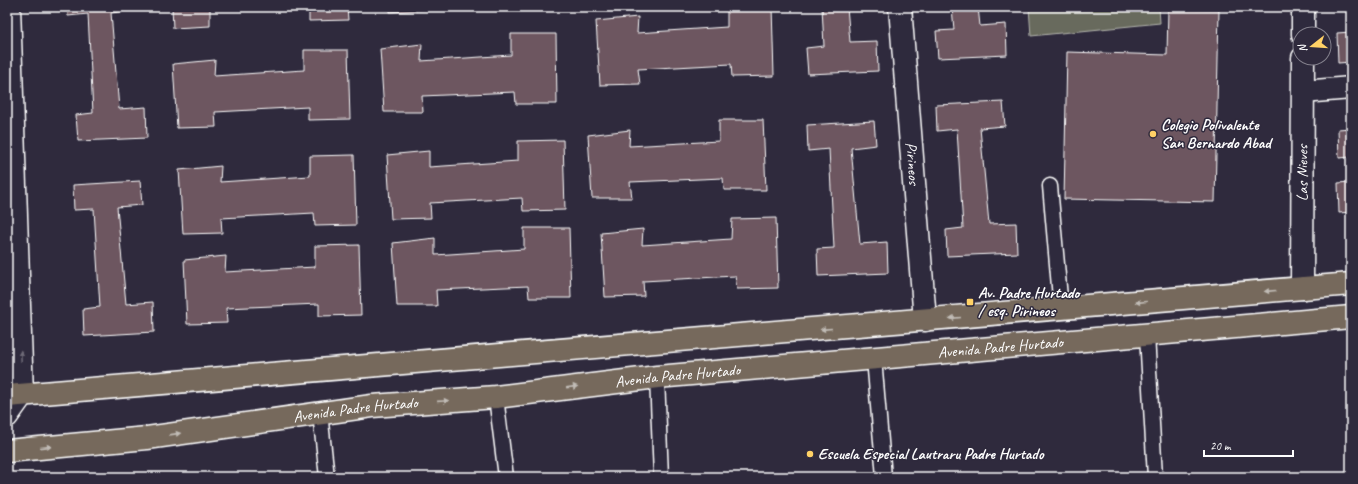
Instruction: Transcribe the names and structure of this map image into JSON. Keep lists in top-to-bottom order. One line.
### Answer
{"streets":{"main road":["Avenida Padre Hurtado"],"street":["Pirineos","Las Nieves"]},"crossings":[["Pirineos","Avenida Padre Hurtado"],["Las Nieves","Avenida Padre Hurtado"]],"places":{"other":["Colegio Polivalente San Bernardo Abad","Escuela Especial Lautraru Padre Hurtado"],"transit":["Av. Padre Hurtado / esq. Pirineos"]},"scale_bar":"20 m","north":"left"}
